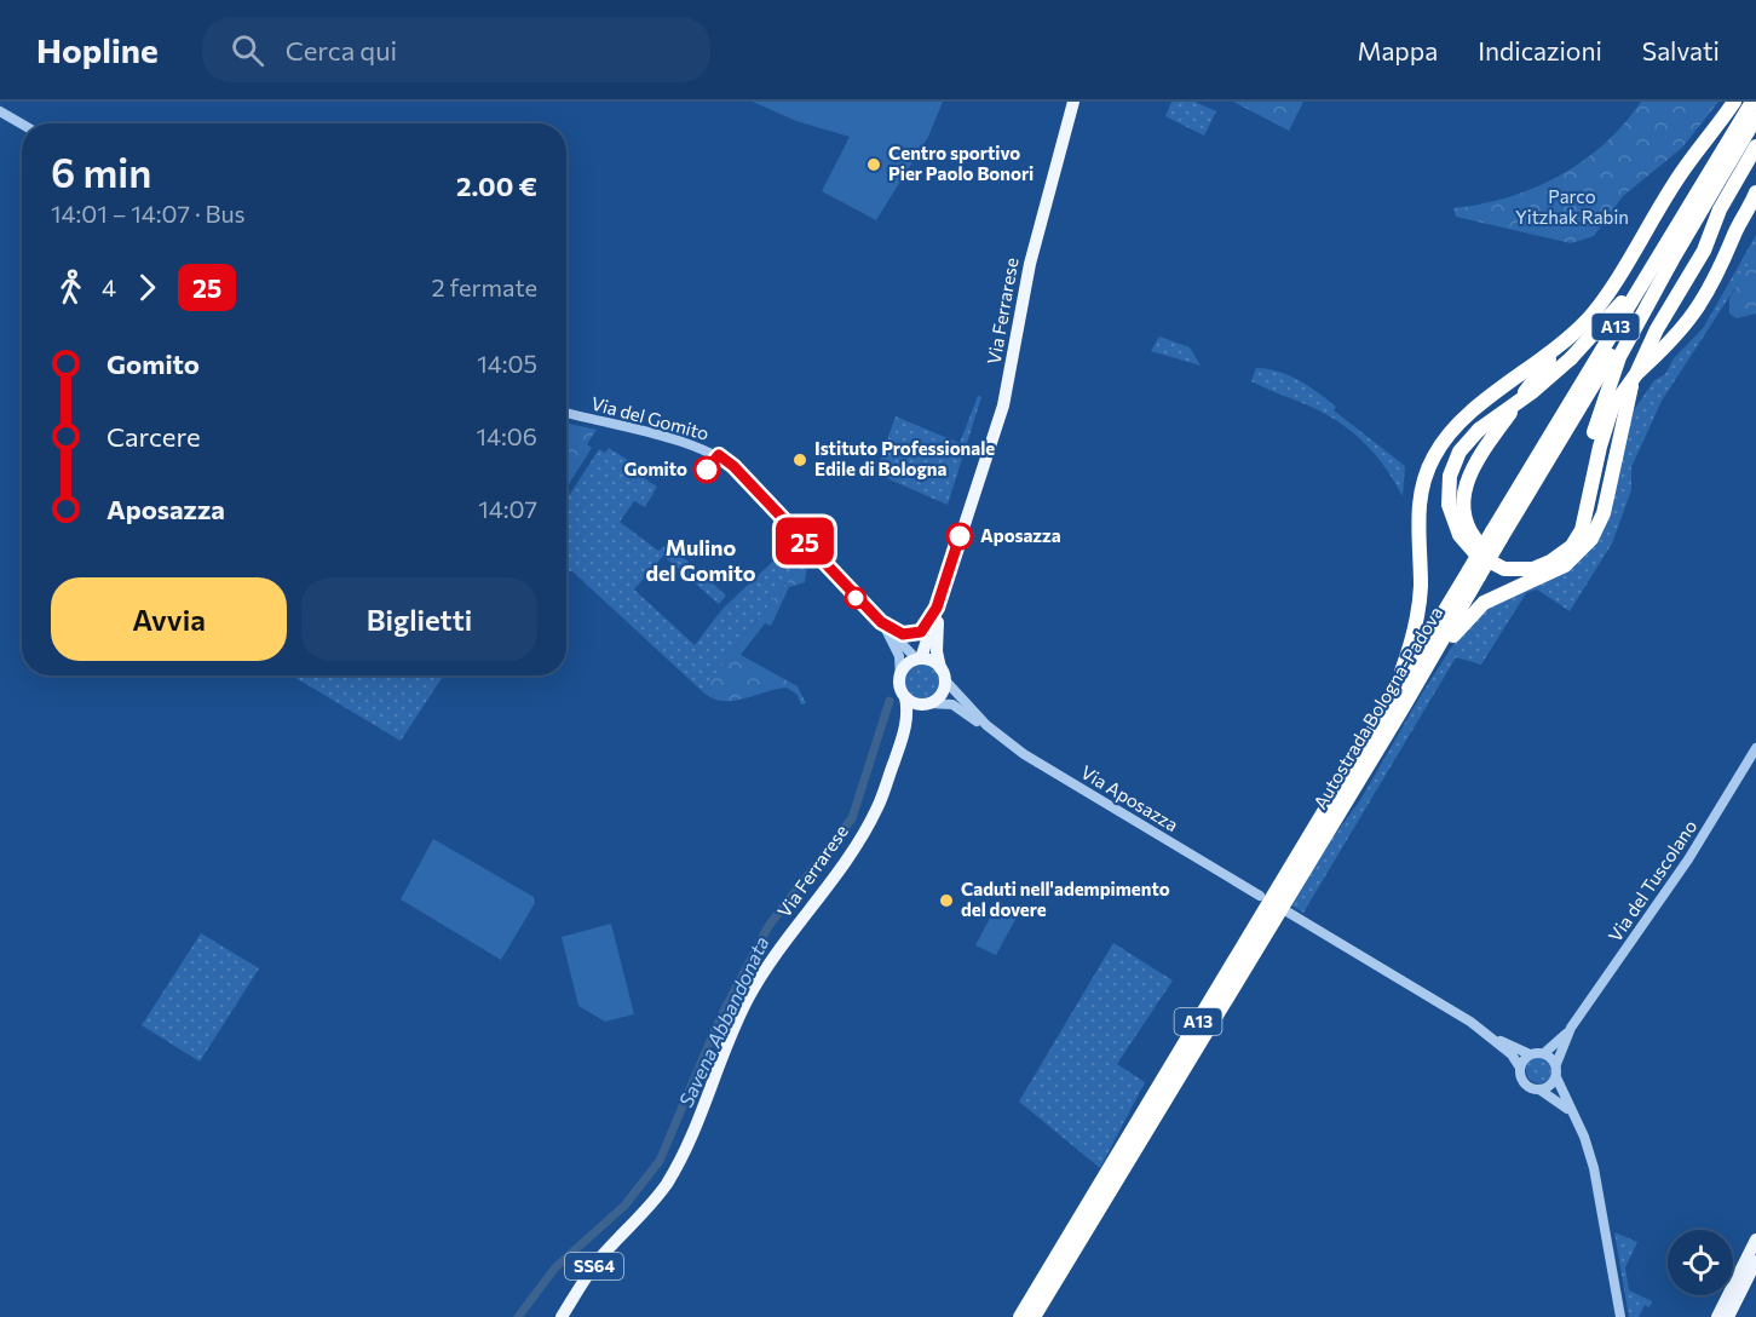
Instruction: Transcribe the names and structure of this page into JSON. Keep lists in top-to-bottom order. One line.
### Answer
{"streets":{"highway":["A13","Autostrada Bologna-Padova"],"main road":["Via Ferrarese","SS64"],"street":["Via del Gomito","Via Aposazza","Via del Tuscolano"]},"crossings":[["Via Ferrarese","Via del Gomito"],["Via Ferrarese","Via Aposazza"],["Via del Gomito","Via Aposazza"]],"districts":["Mulino del Gomito"],"water":["Savena Abbandonata"],"parks":["Parco Yitzhak Rabin"],"places":["Centro sportivo Pier Paolo Bonori","Istituto Professionale Edile di Bologna","Gomito","Aposazza","Caduti nell'adempimento del dovere"],"lines":["bus line 25"],"page":{"header":"Hopline","search":"Cerca qui","nav":["Mappa","Indicazioni","Salvati"],"on_map":"25","heading":["6 min","14:01 – 14:07 · Bus","2.00 €"],"legs":["4","25","2 fermate"],"list":[{"name":"Gomito","value":"14:05"},{"name":"Carcere","value":"14:06"},{"name":"Aposazza","value":"14:07"}],"buttons":["Avvia","Biglietti"]}}
